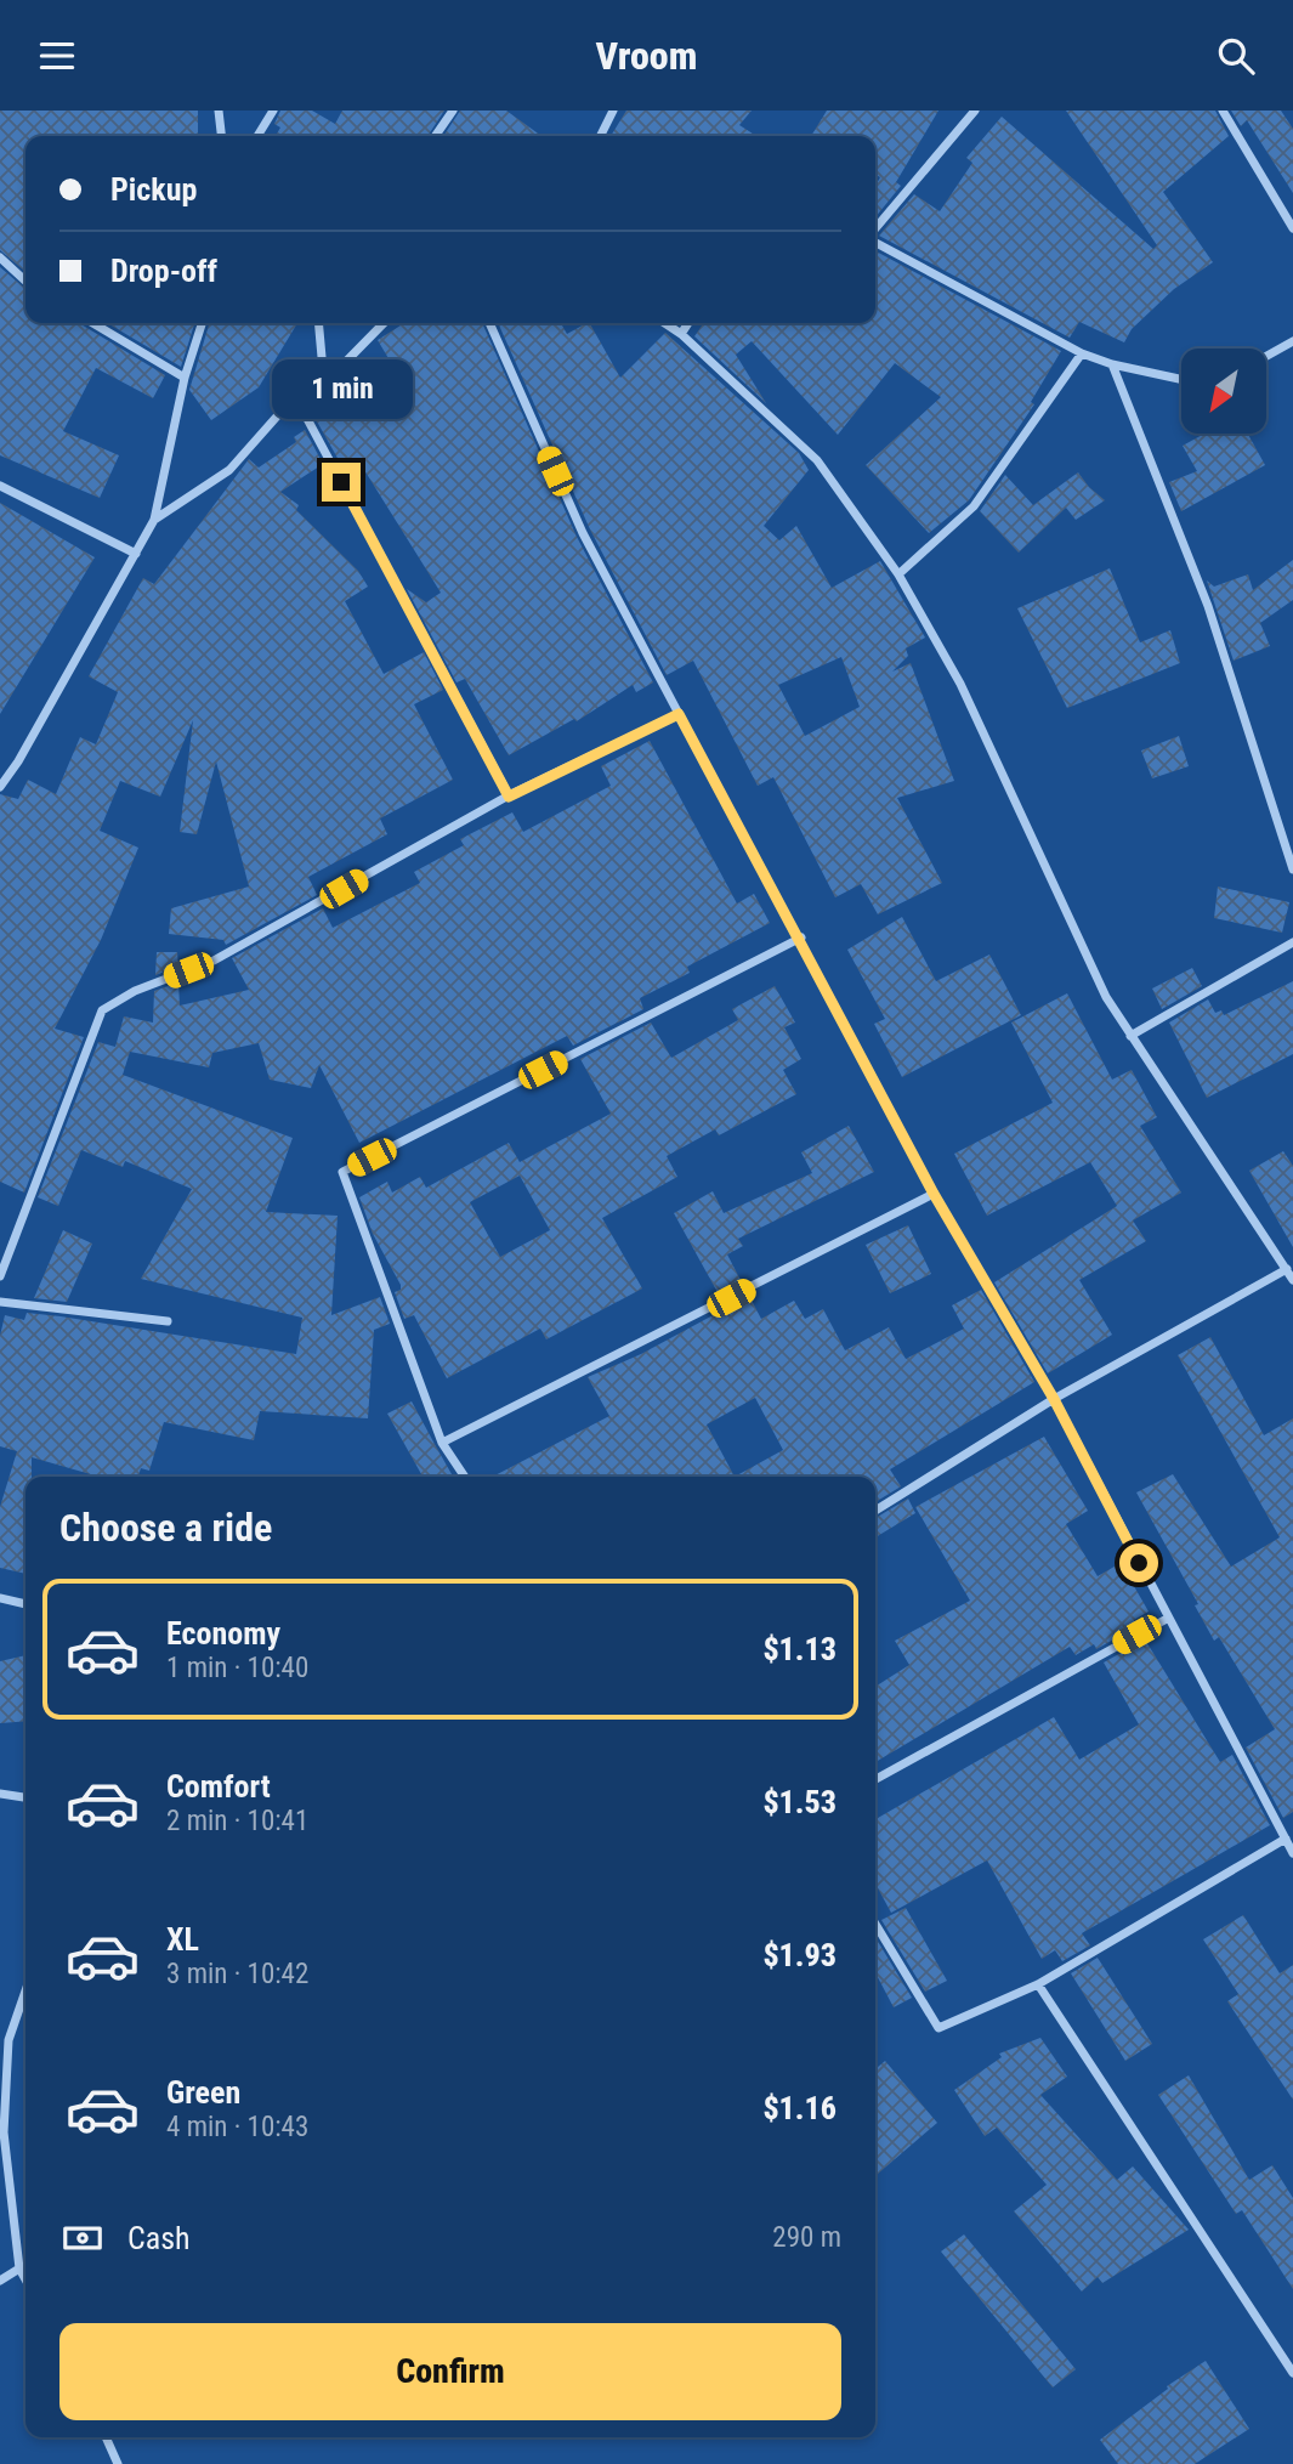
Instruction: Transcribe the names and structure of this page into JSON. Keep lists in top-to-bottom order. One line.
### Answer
{"north":"bottom left","page":{"header":"Vroom","banner":["Pickup","Drop-off"],"bubble":"1 min","heading":"Choose a ride","list":[{"name":"Economy","note":"1 min · 10:40","value":"$1.13"},{"name":"Comfort","note":"2 min · 10:41","value":"$1.53"},{"name":"XL","note":"3 min · 10:42","value":"$1.93"},{"name":"Green","note":"4 min · 10:43","value":"$1.16"}],"pay":["Cash","290 m"],"buttons":"Confirm"}}
